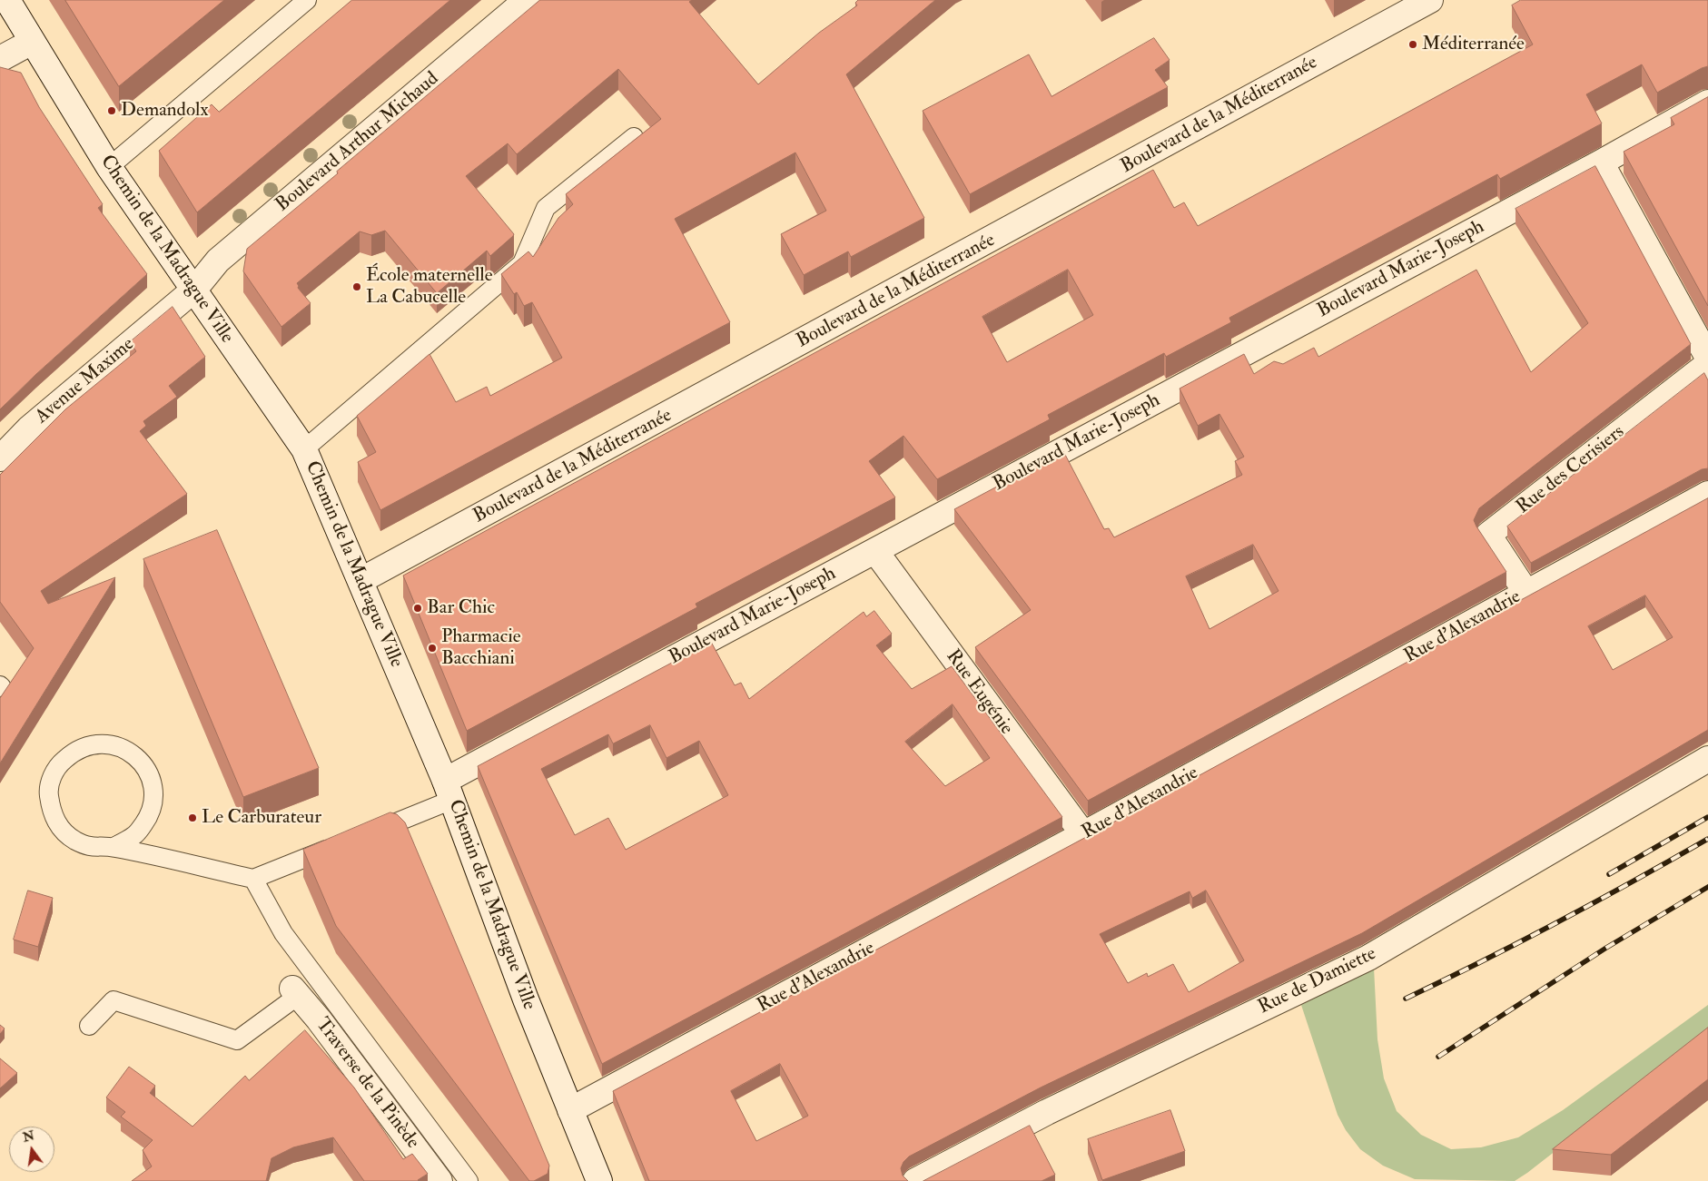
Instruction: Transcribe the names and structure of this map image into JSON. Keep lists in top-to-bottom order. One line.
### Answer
{"streets":{"street":["Boulevard de la Méditerranée","Boulevard Arthur Michaud","Chemin de la Madrague Ville","Boulevard Marie-Joseph","Avenue Maxime","Rue des Cerisiers","Rue d'Alexandrie","Rue Eugénie","Rue de Damiette","Traverse de la Pinède"]},"crossings":[["Boulevard de la Méditerranée","Chemin de la Madrague Ville"],["Boulevard Arthur Michaud","Chemin de la Madrague Ville"],["Boulevard Arthur Michaud","Avenue Maxime"],["Chemin de la Madrague Ville","Boulevard Marie-Joseph"],["Chemin de la Madrague Ville","Avenue Maxime"],["Chemin de la Madrague Ville","Rue d'Alexandrie"],["Boulevard Marie-Joseph","Rue Eugénie"],["Rue des Cerisiers","Rue d'Alexandrie"],["Rue d'Alexandrie","Rue Eugénie"]],"places":["Méditerranée","Demandolx","École maternelle La Cabucelle","Bar Chic","Pharmacie Bacchiani","Le Carburateur"],"north":"top"}
